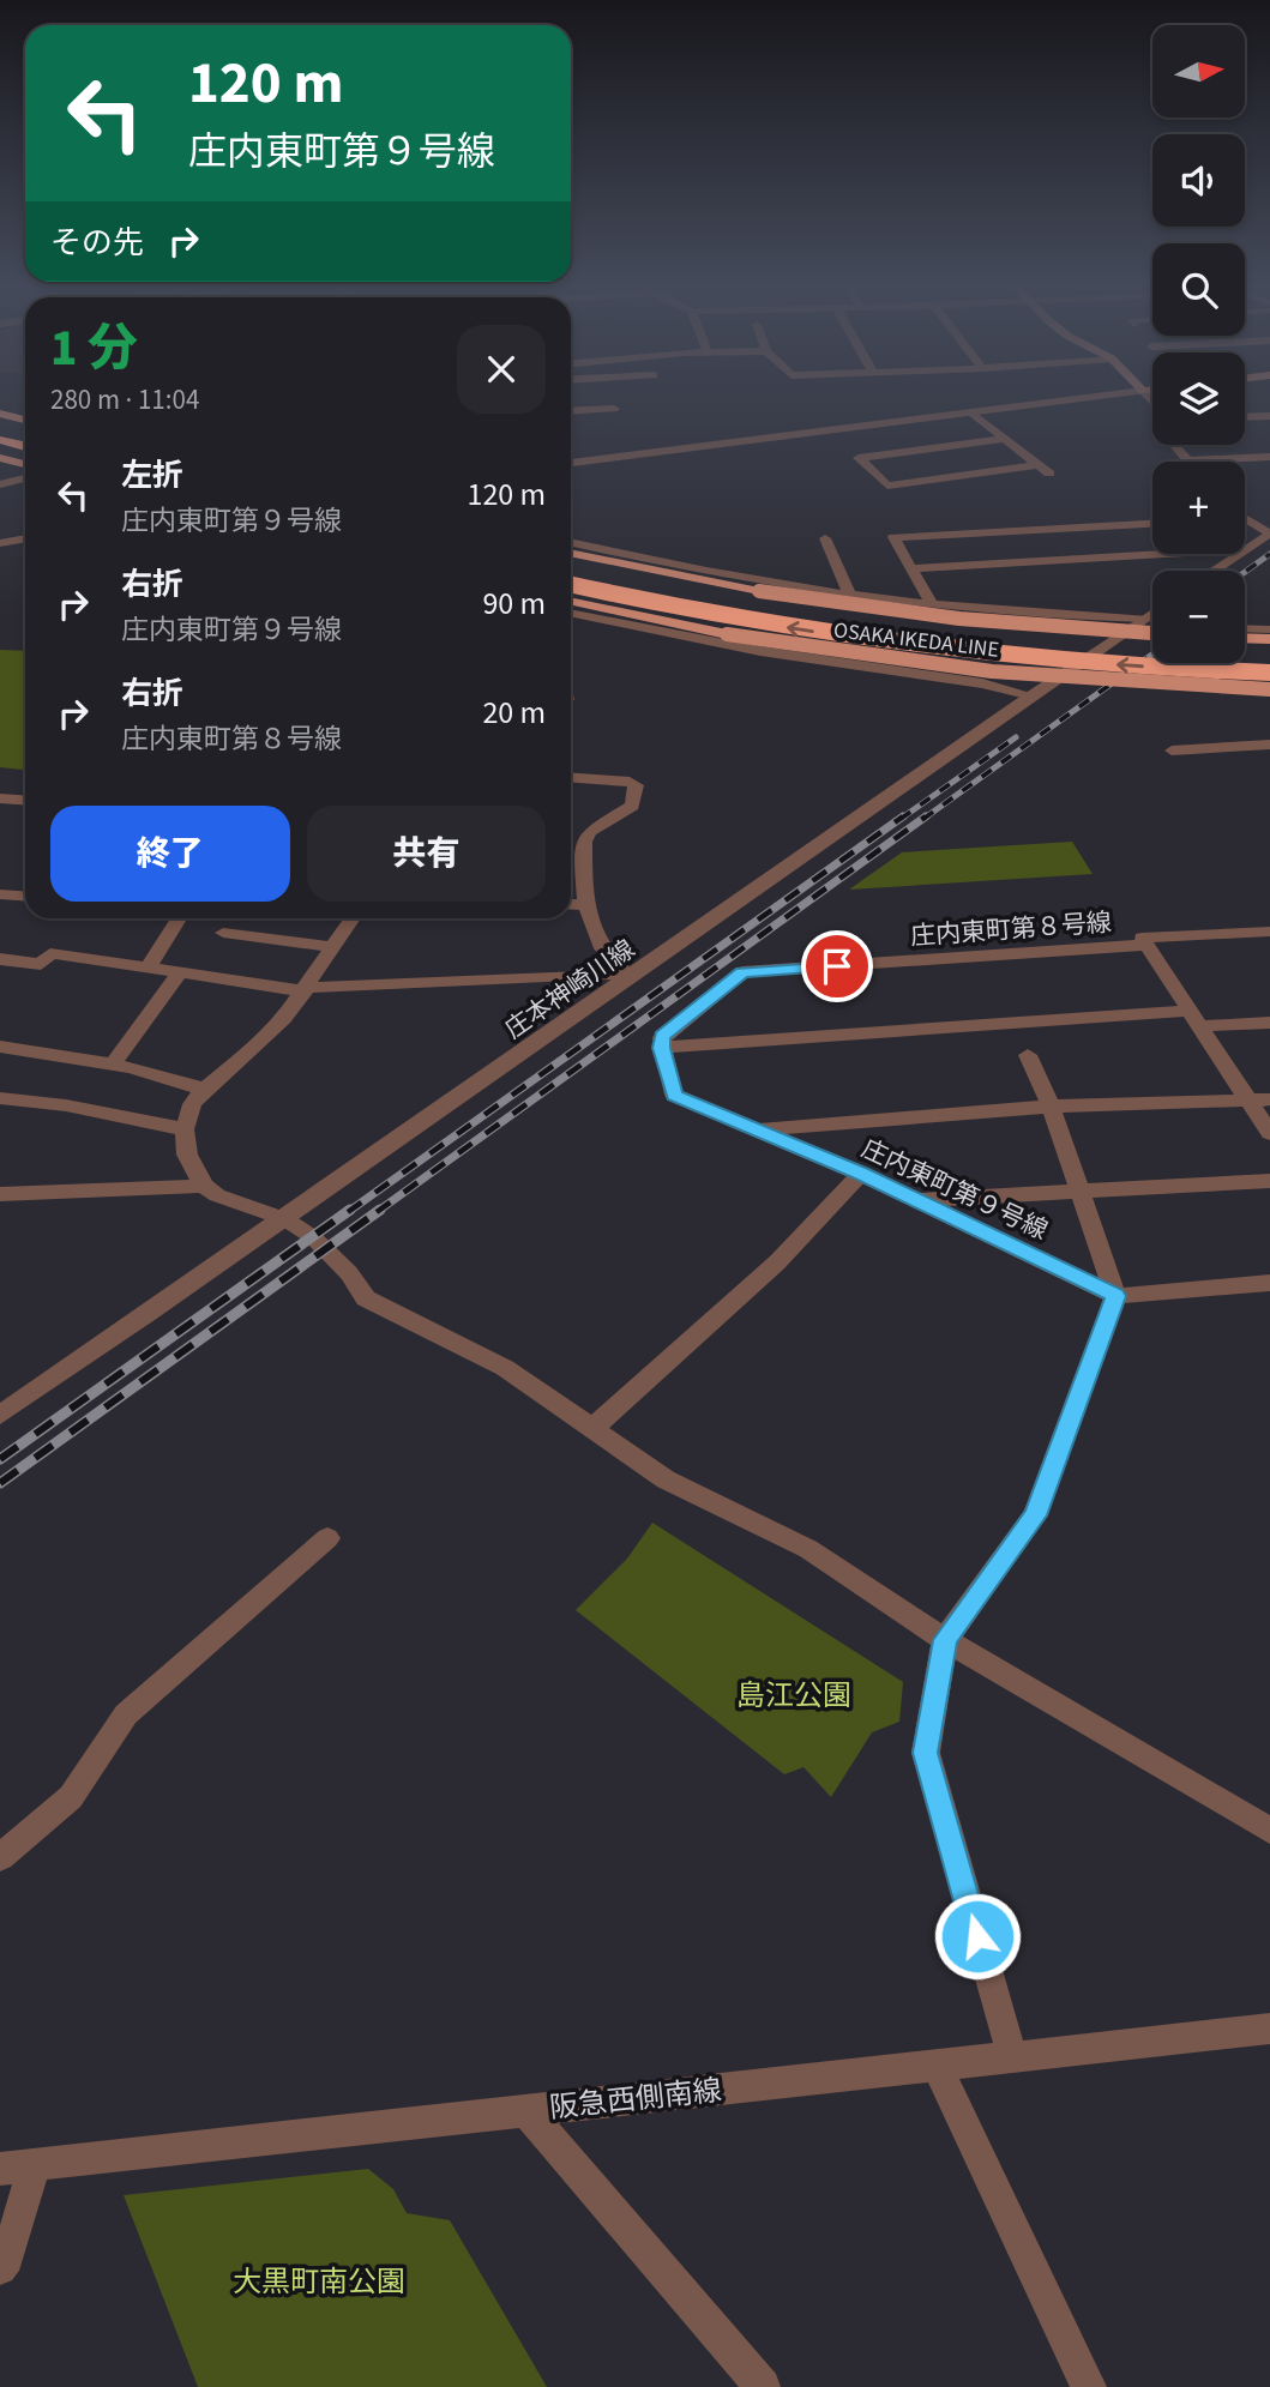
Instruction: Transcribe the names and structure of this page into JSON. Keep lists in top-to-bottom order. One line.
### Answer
{"streets":{"main road":["OSAKA IKEDA LINE"],"street":["庄内東町第８号線","庄本神崎川線","庄内東町第９号線","阪急西側南線"]},"crossings":[["庄内東町第８号線","庄内東町第９号線"]],"parks":["島江公園","大黒町南公園"],"north":"right","page":{"map_buttons":["+","−"],"turn":["120 m","庄内東町第９号線"],"then":"その先","heading":["1 分","280 m · 11:04"],"list":[{"name":"左折","note":"庄内東町第９号線","value":"120 m"},{"name":"右折","note":"庄内東町第９号線","value":"90 m"},{"name":"右折","note":"庄内東町第８号線","value":"20 m"}],"buttons":["終了","共有"]}}
